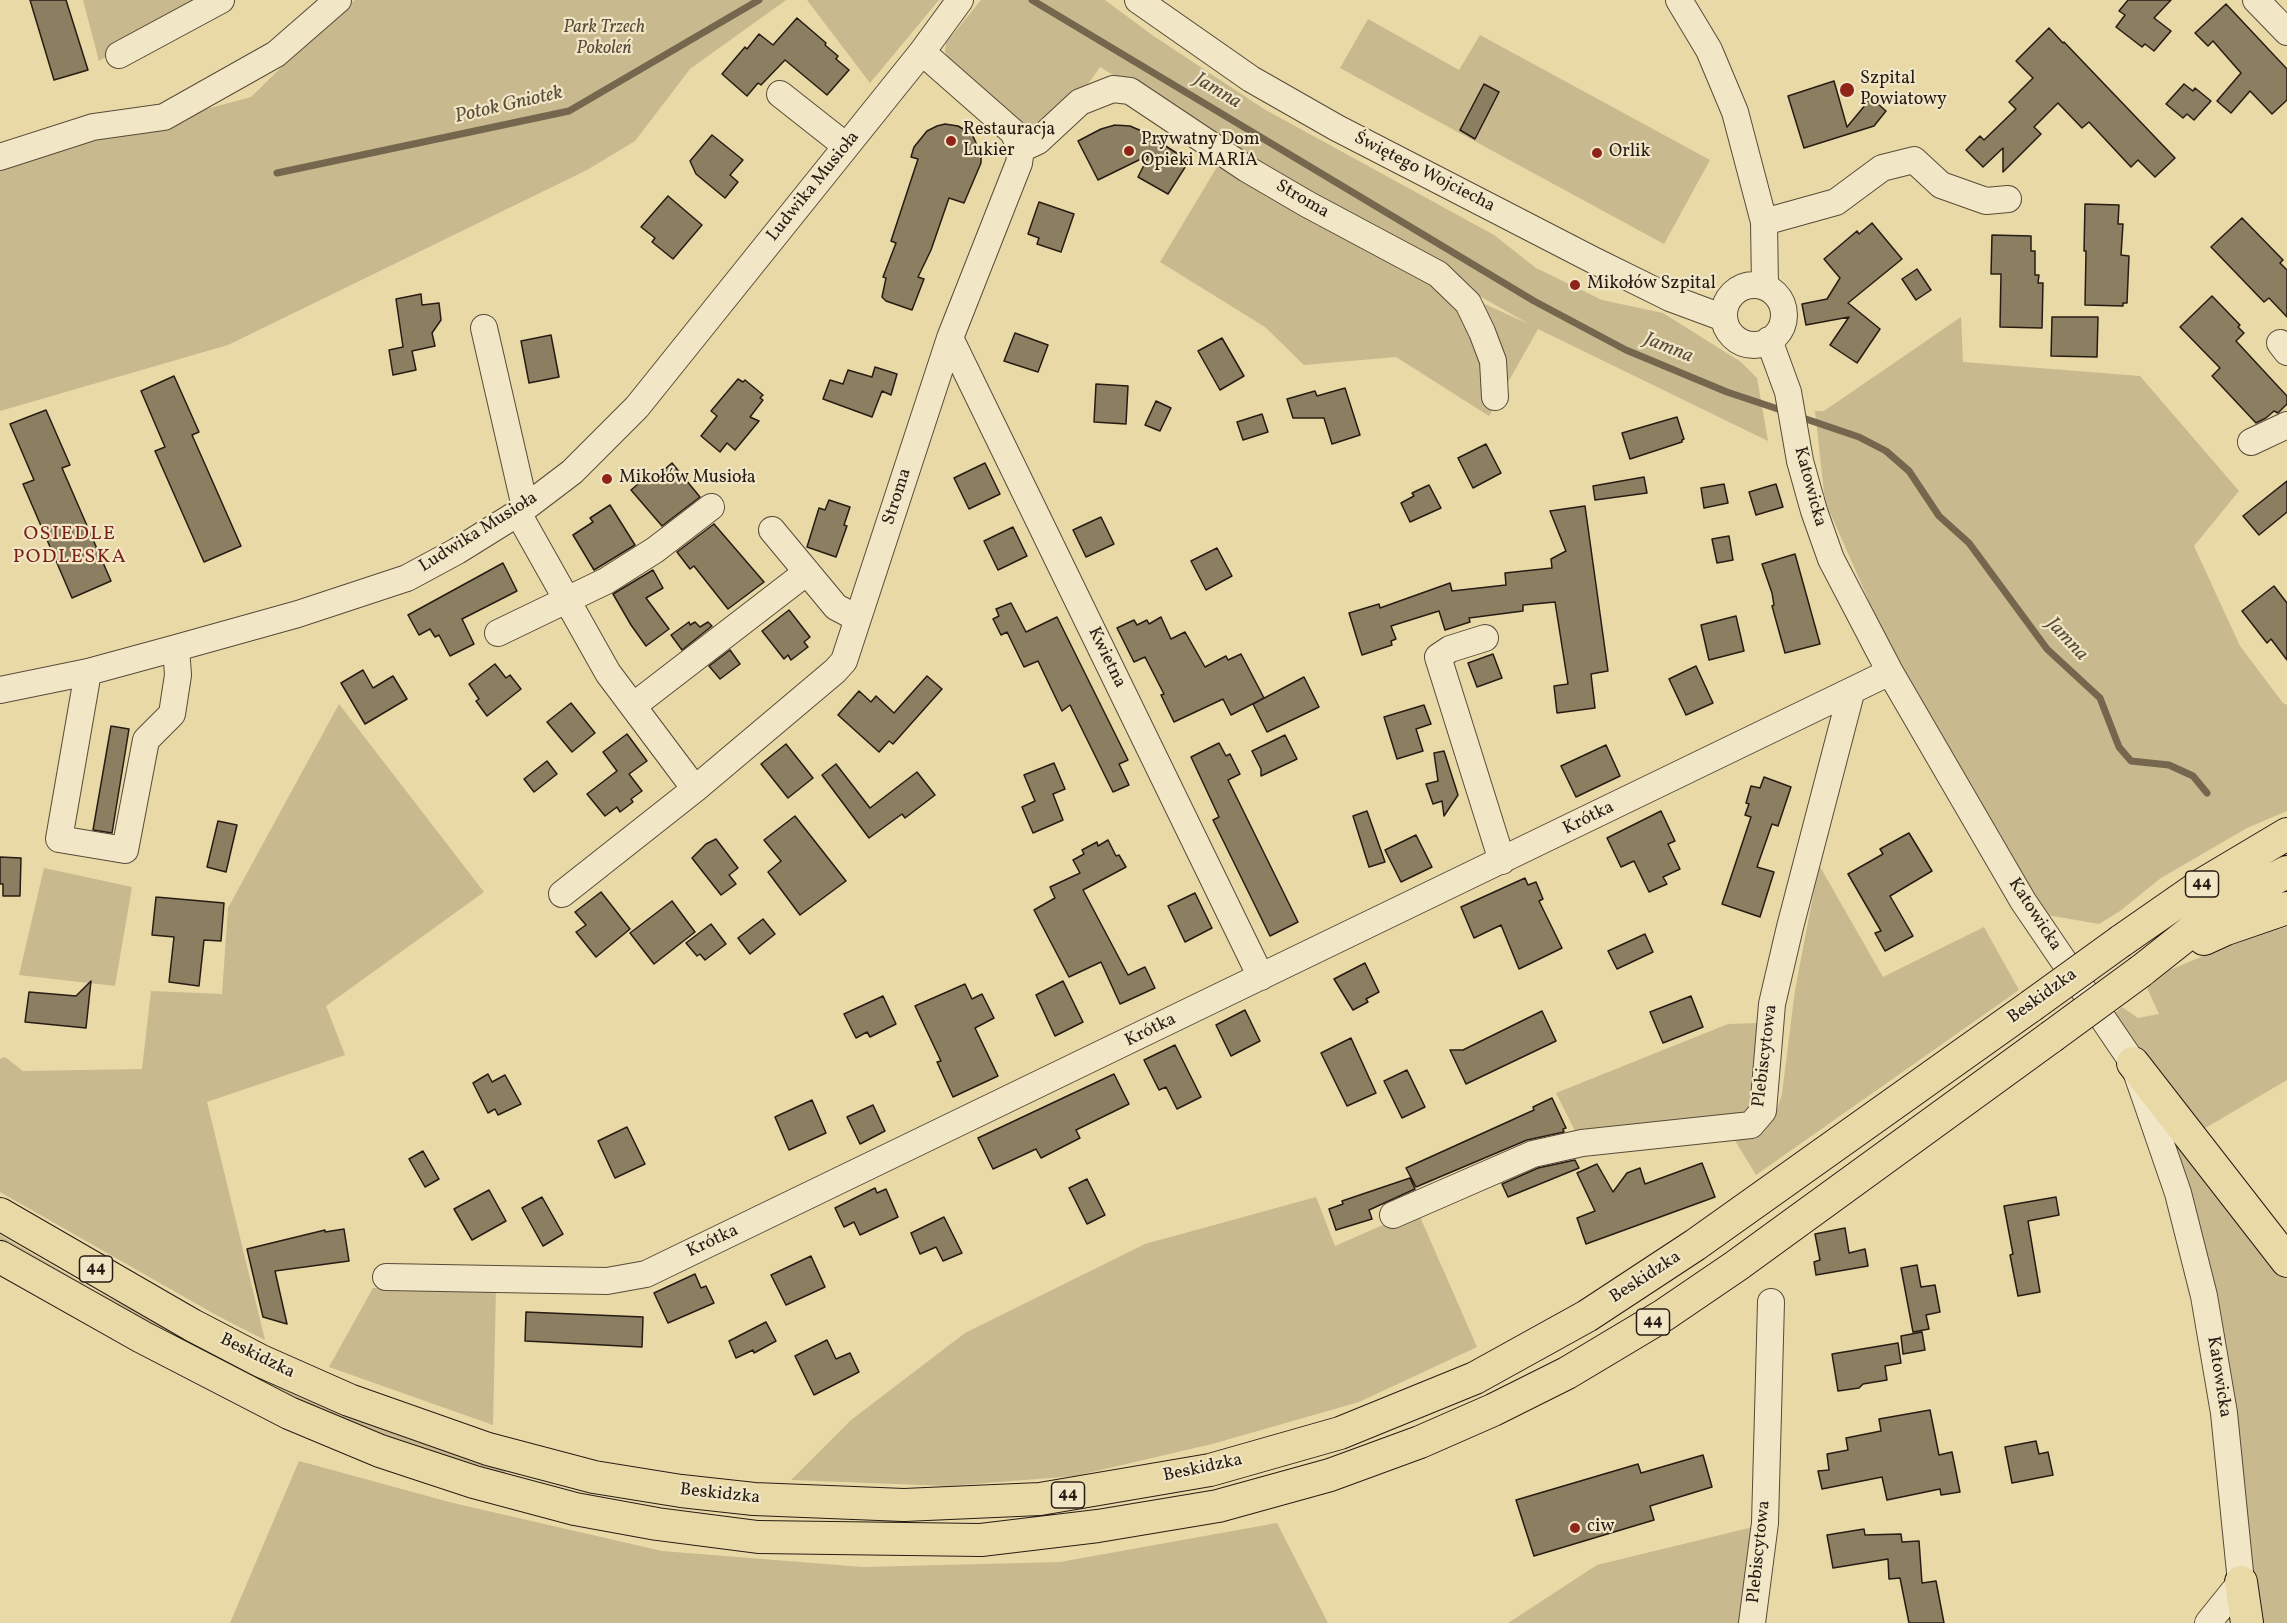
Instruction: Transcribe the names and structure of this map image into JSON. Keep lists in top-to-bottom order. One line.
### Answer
{"streets":{"main road":["44","Beskidzka"],"street":["Świętego Wojciecha","Ludwika Musioła","Stroma","Katowicka","Kwietna","Krótka","Plebiscytowa"]},"crossings":[["Świętego Wojciecha","Katowicka"],["Stroma","Kwietna"],["Katowicka","Krótka"],["Kwietna","Krótka"],["Krótka","Plebiscytowa"],["44","Beskidzka"]],"districts":["OSIEDLE PODLESKA"],"water":["Jamna","Potok Gniotek"],"parks":["Park Trzech Pokoleń"],"places":["Szpital Powiatowy","Restauracja Lukier","Prywatny Dom Opieki MARIA","Orlik","Mikołów Szpital","Mikołów Musioła","ciw"]}
